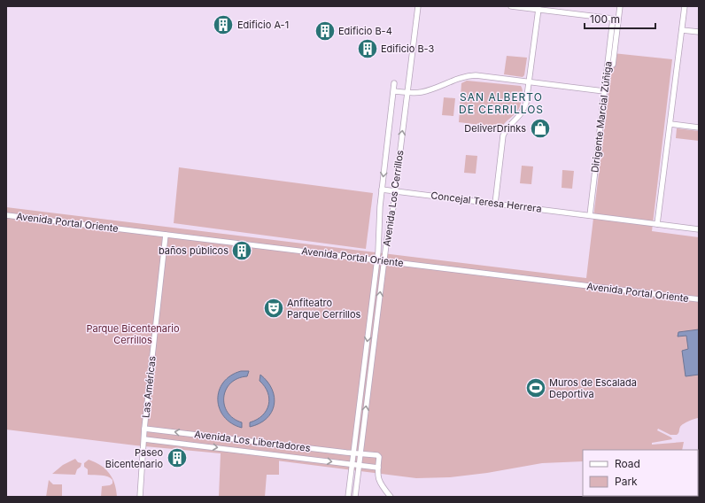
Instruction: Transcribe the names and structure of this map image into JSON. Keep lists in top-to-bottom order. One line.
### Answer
{"streets":{"street":["Dirigente Marcial Zúñiga","Avenida Los Cerrillos","Concejal Teresa Herrera","Avenida Portal Oriente","Las Américas","Avenida Los Libertadores"]},"crossings":[["Dirigente Marcial Zúñiga","Concejal Teresa Herrera"],["Avenida Los Cerrillos","Concejal Teresa Herrera"],["Avenida Los Cerrillos","Avenida Portal Oriente"],["Avenida Los Cerrillos","Avenida Los Libertadores"],["Avenida Portal Oriente","Las Américas"],["Las Américas","Avenida Los Libertadores"]],"districts":["SAN ALBERTO DE CERRILLOS"],"parks":["Parque Bicentenario Cerrillos"],"places":{"building":["Edificio A-1","Edificio B-4","Edificio B-3","baños públicos","Paseo Bicentenario"],"shop":["DeliverDrinks"],"theatre":["Anfiteatro Parque Cerrillos"],"sports":["Muros de Escalada Deportiva"]},"legend":["Road","Park"],"scale_bar":"100 m"}
